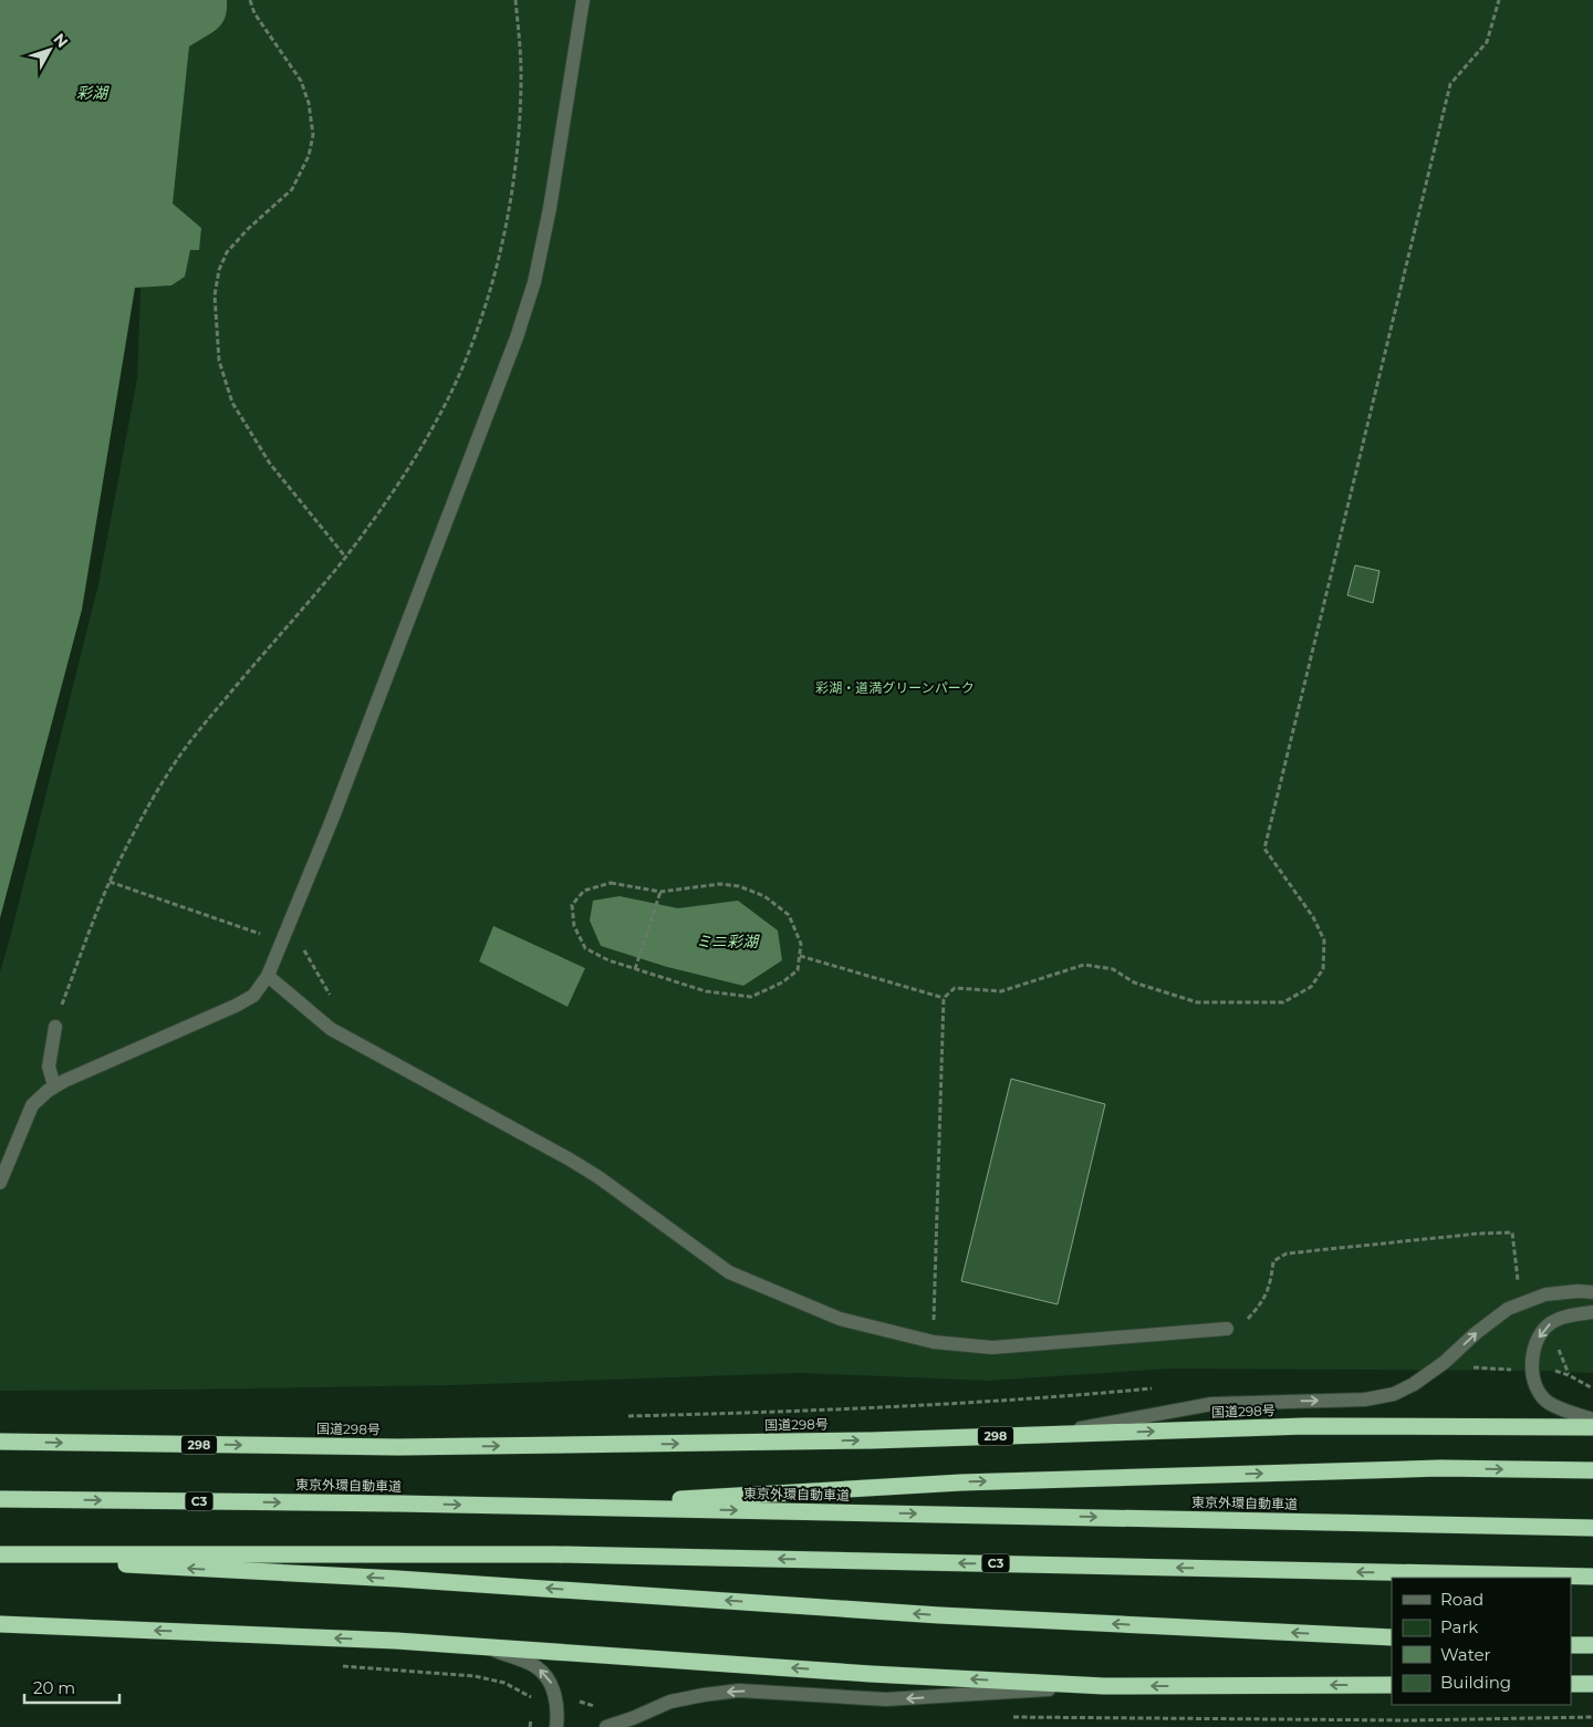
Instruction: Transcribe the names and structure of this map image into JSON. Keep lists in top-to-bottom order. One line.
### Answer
{"streets":{"highway":["国道298号","298","東京外環自動車道","C3"]},"water":["彩湖","ミニ彩湖"],"parks":["彩湖・道満グリーンパーク"],"legend":["Road","Park","Water","Building"],"scale_bar":"20 m","north":"top right"}
